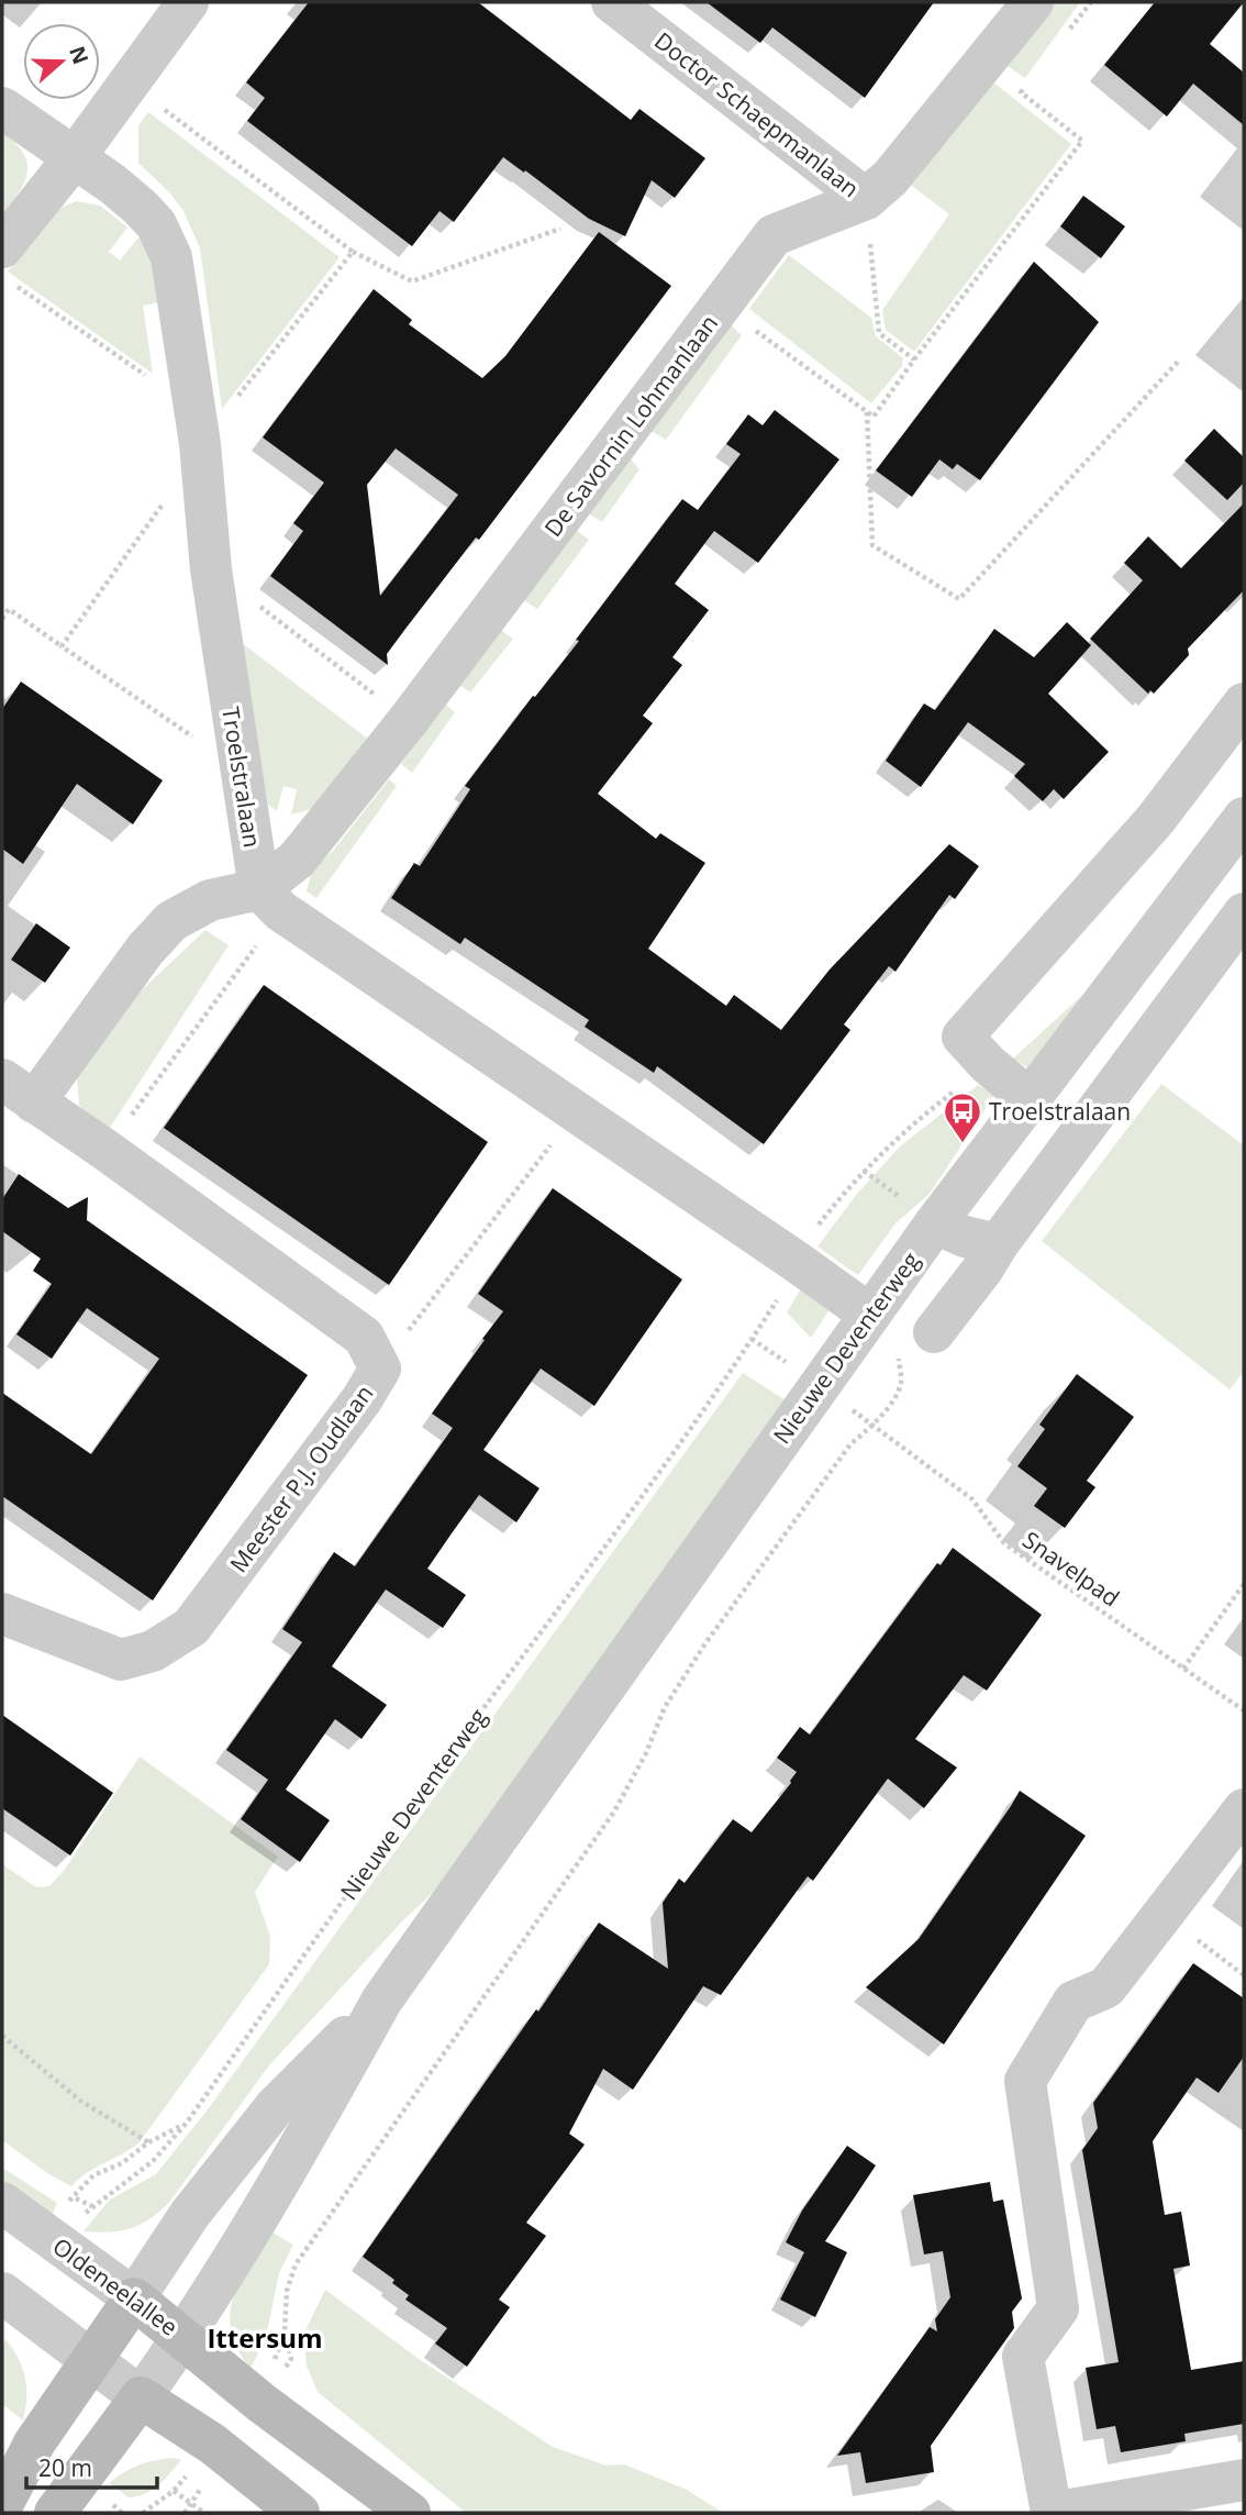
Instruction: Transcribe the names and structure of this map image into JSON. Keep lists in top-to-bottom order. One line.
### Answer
{"streets":{"main road":["Nieuwe Deventerweg","Oldeneelallee"],"street":["Doctor Schaepmanlaan","De Savornin Lohmanlaan","Troelstralaan","Meester P.J. Oudlaan"],"path":["Snavelpad"]},"crossings":[["Doctor Schaepmanlaan","De Savornin Lohmanlaan"],["De Savornin Lohmanlaan","Troelstralaan"],["De Savornin Lohmanlaan","Meester P.J. Oudlaan"],["Troelstralaan","Meester P.J. Oudlaan"],["Nieuwe Deventerweg","Snavelpad"],["Nieuwe Deventerweg","Oldeneelallee"]],"districts":["Ittersum"],"places":{"bus stop":["Troelstralaan"]},"scale_bar":"20 m","north":"right"}
